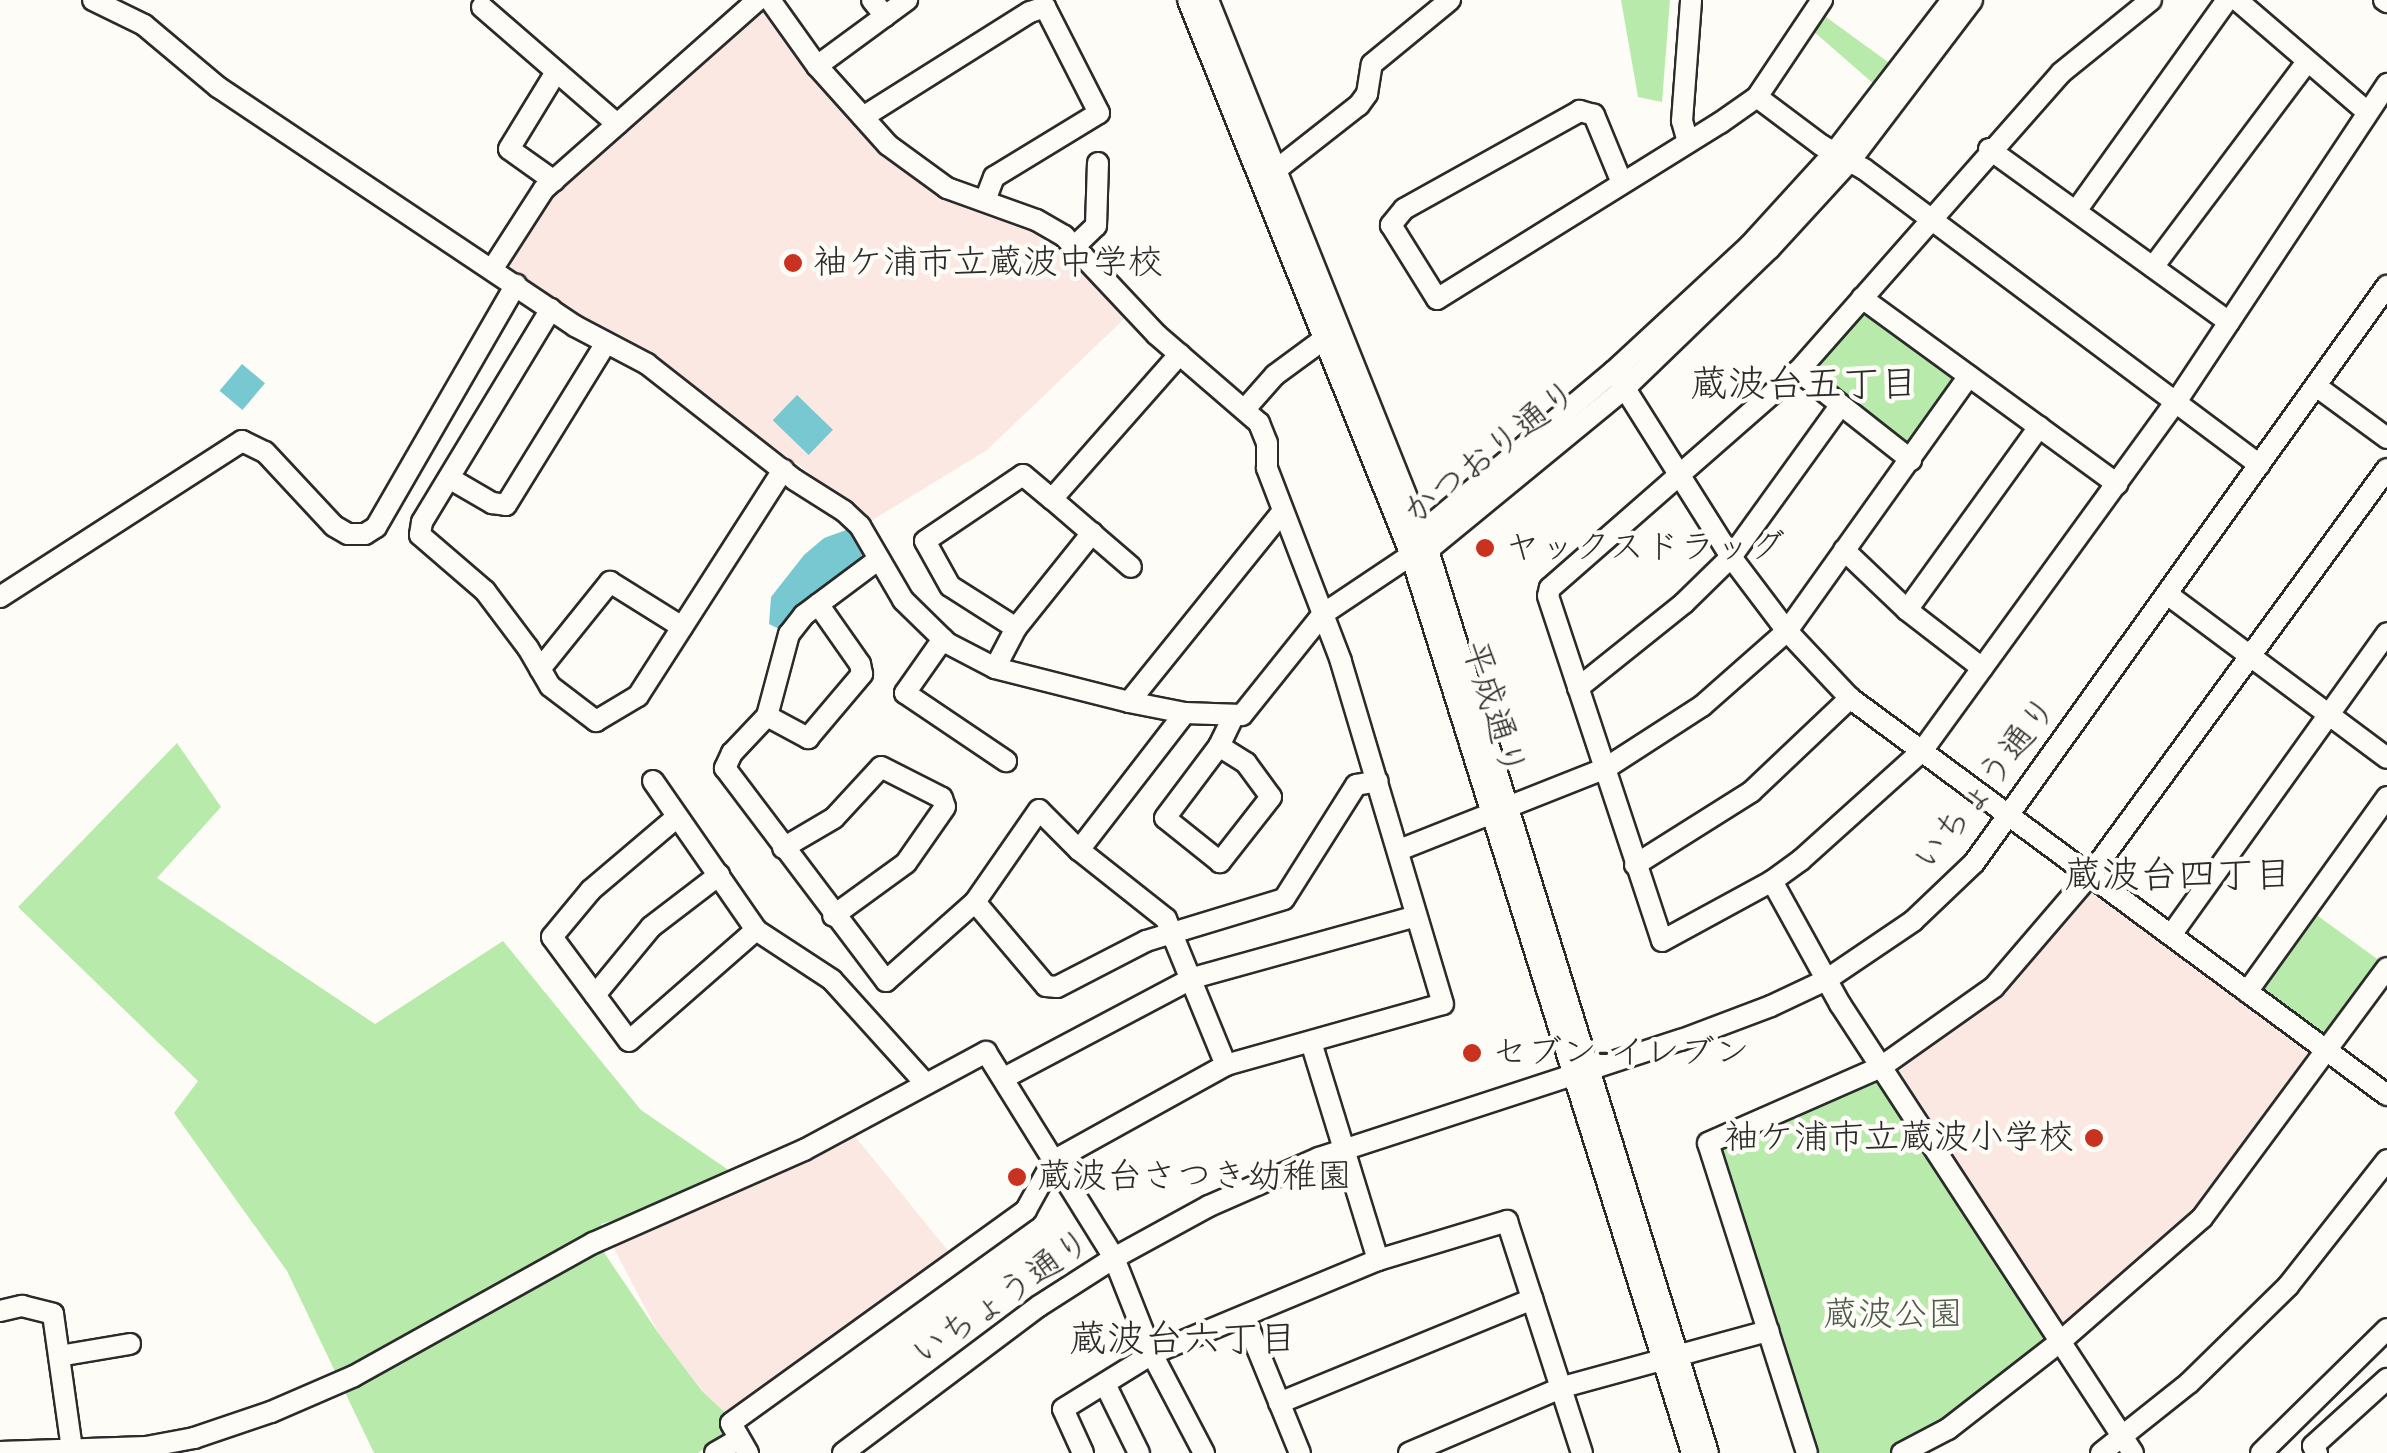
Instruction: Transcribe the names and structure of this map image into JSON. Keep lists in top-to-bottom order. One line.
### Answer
{"streets":{"street":["かつおり通り","平成通り","いちょう通り"]},"crossings":[["かつおり通り","平成通り"],["平成通り","いちょう通り"]],"districts":["蔵波台五丁目","蔵波台四丁目","蔵波台六丁目"],"parks":["蔵波公園"],"places":["袖ケ浦市立蔵波中学校","ヤックスドラッグ","セブン-イレブン","袖ケ浦市立蔵波小学校","蔵波台さつき幼稚園"]}
